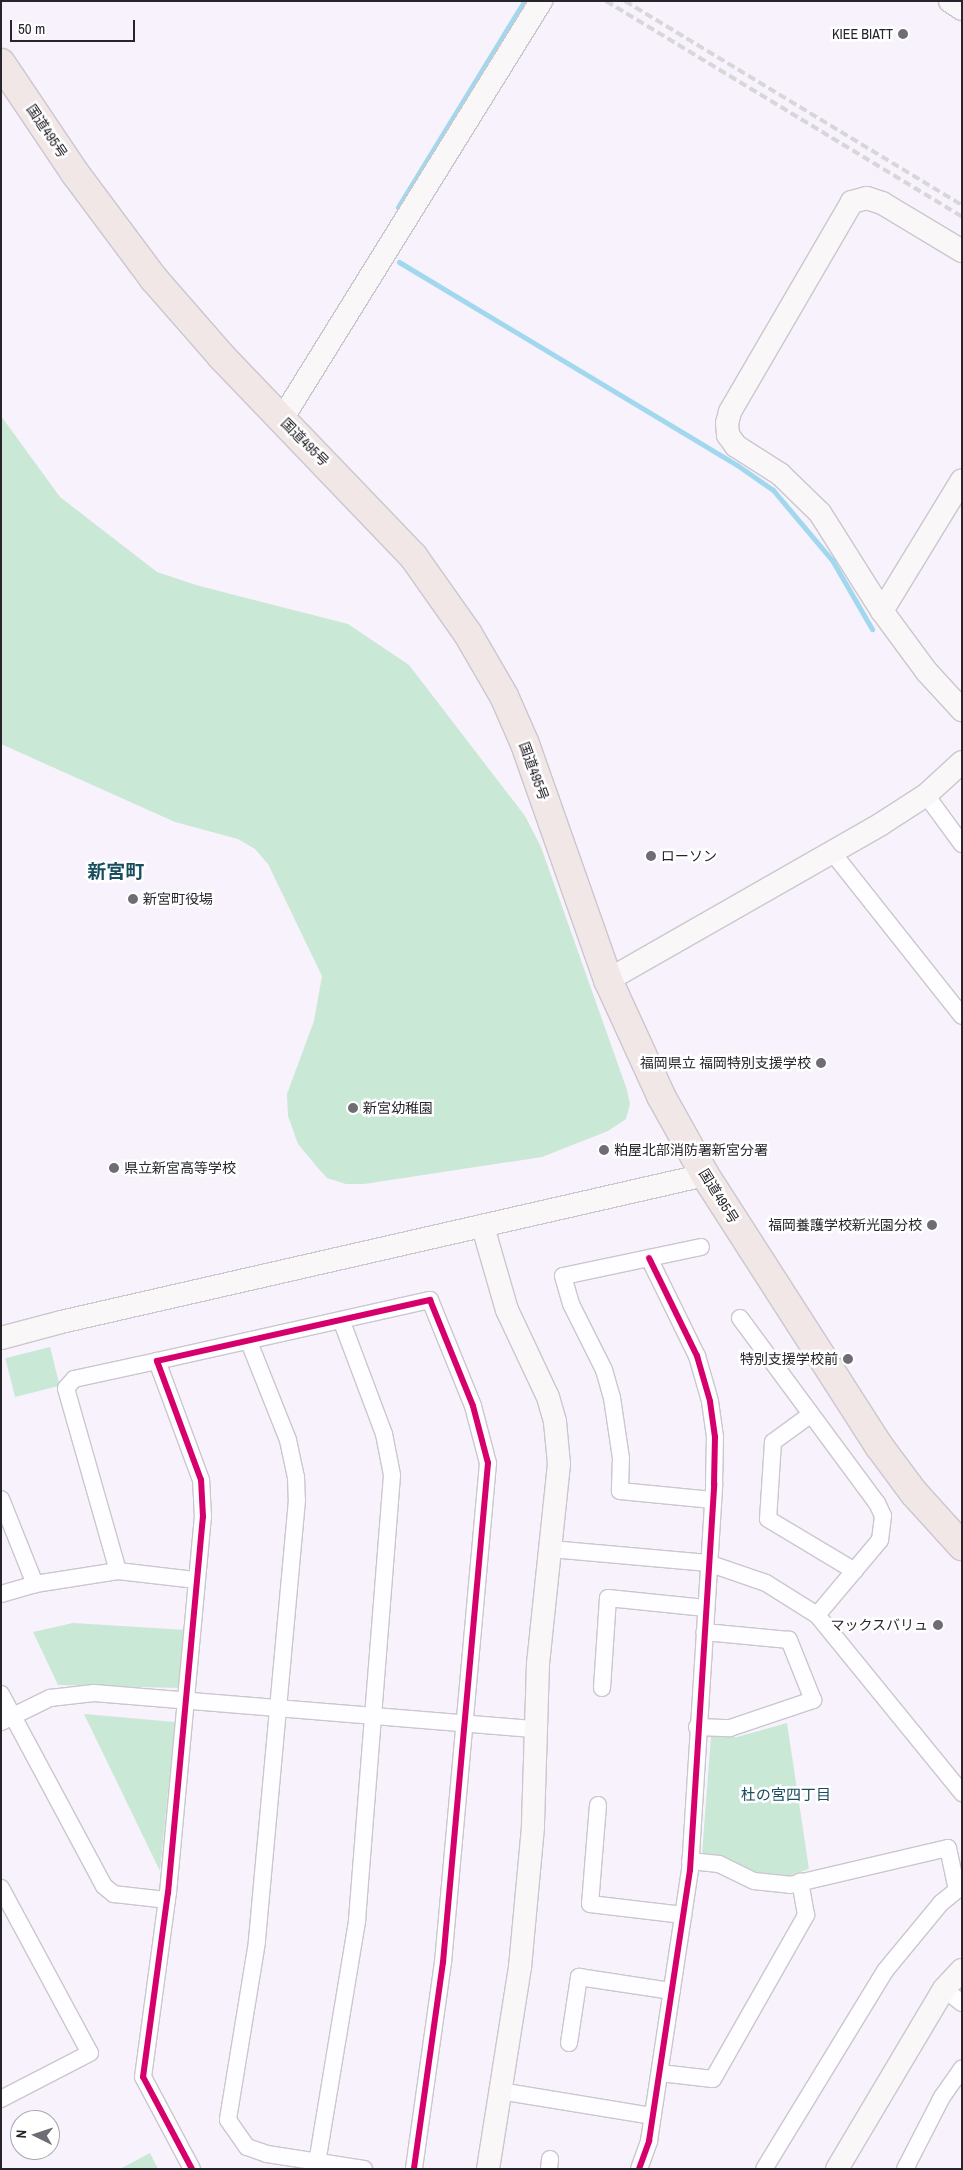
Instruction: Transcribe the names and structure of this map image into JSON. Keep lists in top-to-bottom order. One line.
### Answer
{"streets":{"highway":["国道495号"]},"districts":["新宮町","杜の宮四丁目"],"places":["KIEE BIATT","ローソン","新宮町役場","福岡県立 福岡特別支援学校","新宮幼稚園","粕屋北部消防署新宮分署","県立新宮高等学校","福岡養護学校新光園分校","特別支援学校前","マックスバリュ"],"scale_bar":"50 m","north":"left"}
